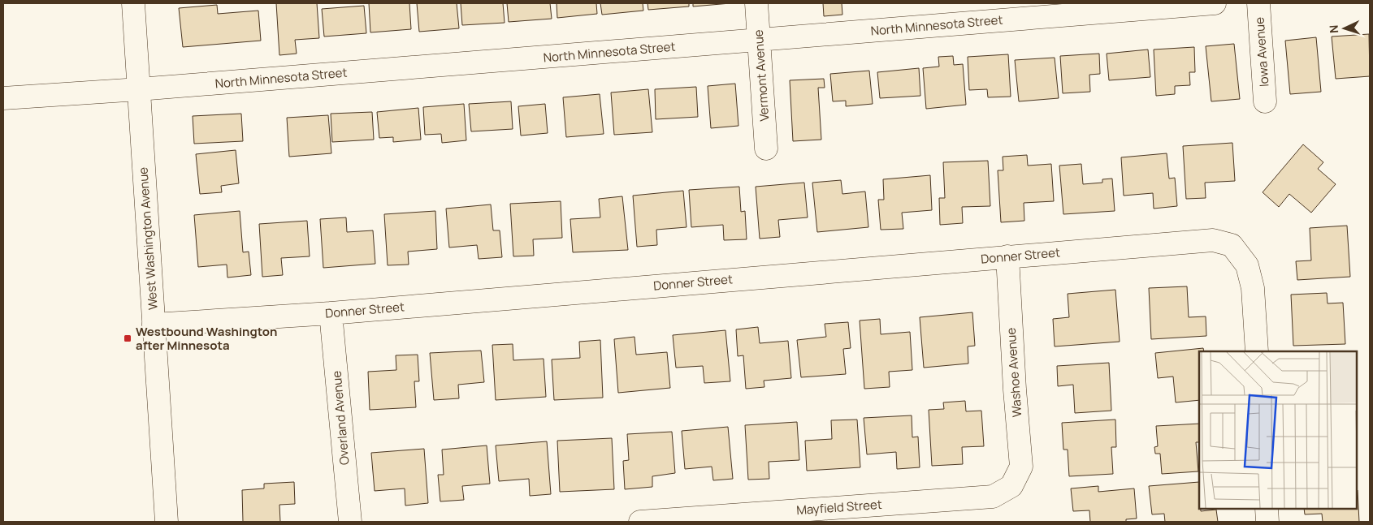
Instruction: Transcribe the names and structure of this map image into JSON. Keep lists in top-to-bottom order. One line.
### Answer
{"streets":{"street":["North Minnesota Street","Iowa Avenue","Vermont Avenue","West Washington Avenue","Donner Street","Washoe Avenue","Overland Avenue","Mayfield Street"]},"crossings":[["North Minnesota Street","Vermont Avenue"],["North Minnesota Street","West Washington Avenue"],["West Washington Avenue","Donner Street"],["Donner Street","Washoe Avenue"],["Donner Street","Overland Avenue"],["Washoe Avenue","Mayfield Street"]],"places":{"transit":["Westbound Washington after Minnesota"]},"north":"left"}
